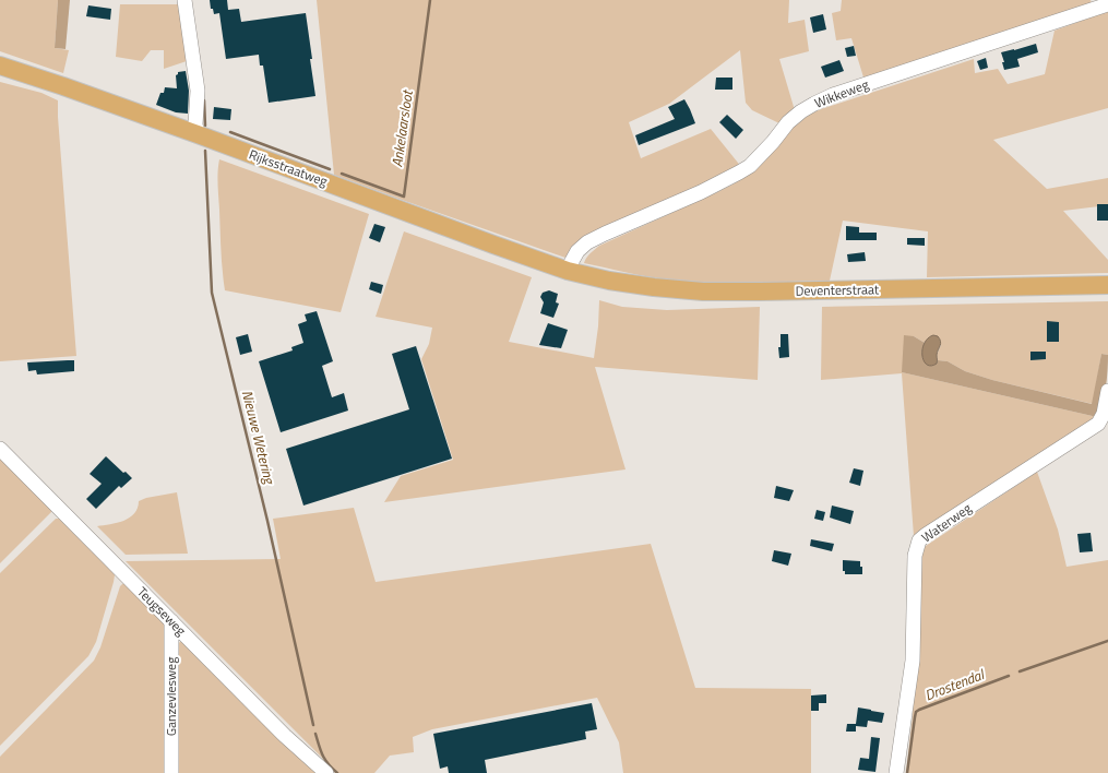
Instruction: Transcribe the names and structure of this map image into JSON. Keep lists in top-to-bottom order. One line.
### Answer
{"streets":{"main road":["Rijksstraatweg","Deventerstraat"],"street":["Wikkeweg","Waterweg","Teugseweg","Ganzevlesweg"]},"crossings":[["Wikkeweg","Rijksstraatweg"],["Wikkeweg","Deventerstraat"],["Rijksstraatweg","Deventerstraat"],["Teugseweg","Ganzevlesweg"]],"water":["Ankelaarsloot","Nieuwe Wetering","Drostendal"]}
